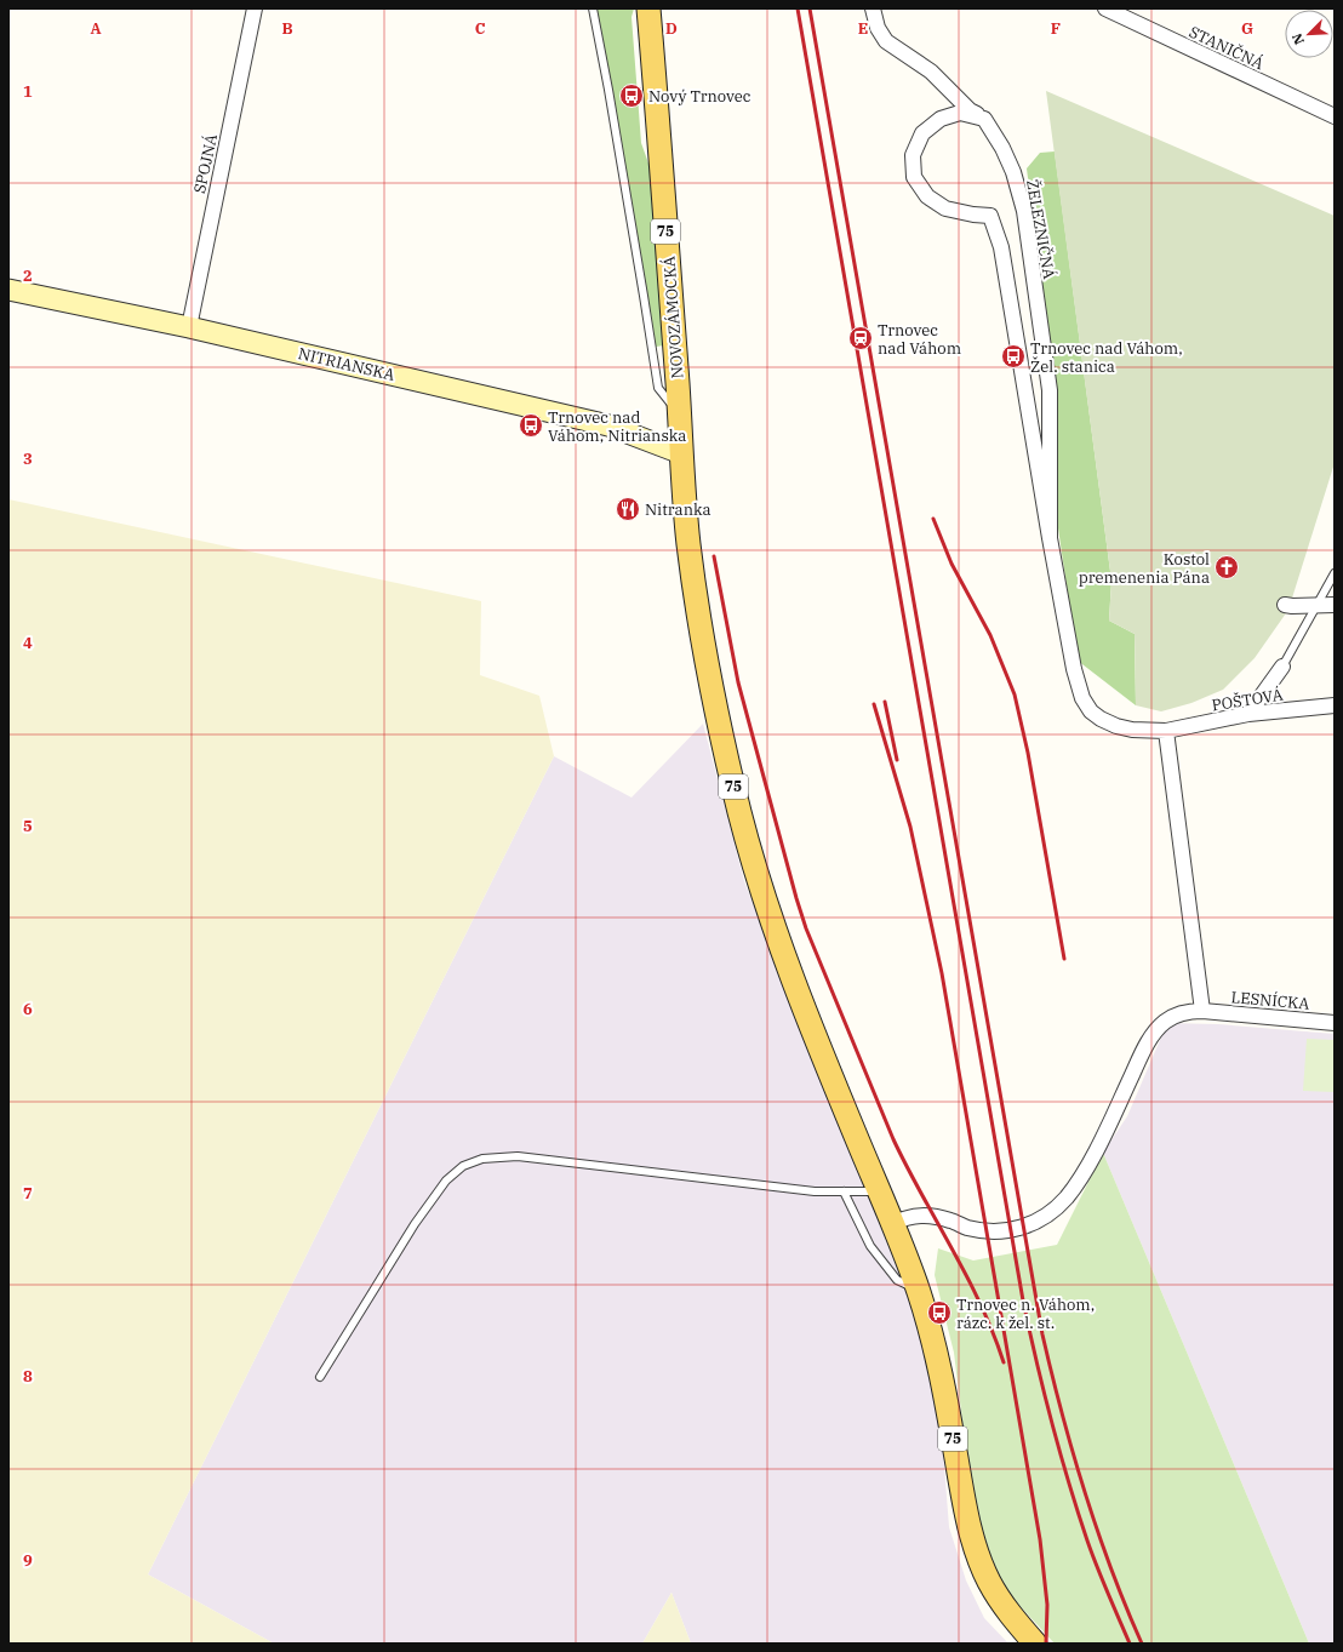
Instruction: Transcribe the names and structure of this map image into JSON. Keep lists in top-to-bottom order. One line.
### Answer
{"streets":{"main road":["75","NOVOZÁMOCKÁ","NITRIANSKA"],"street":["STANIČNÁ","SPOJNÁ","ŽELEZNIČNÁ","POŠTOVÁ","LESNÍCKA"]},"crossings":[["SPOJNÁ","NITRIANSKA"],["ŽELEZNIČNÁ","POŠTOVÁ"],["75","NOVOZÁMOCKÁ"],["75","NITRIANSKA"],["75","LESNÍCKA"],["NOVOZÁMOCKÁ","NITRIANSKA"]],"places":{"bus stop":["Nový Trnovec","Trnovec nad Váhom, Žel. stanica","Trnovec nad Váhom, Nitrianska","Trnovec n. Váhom, rázc. k žel. st."],"station":["Trnovec nad Váhom"],"restaurant":["Nitranka"],"church":["Kostol premenenia Pána"]},"north":"bottom left","grid":{"columns":["A","B","C","D","E","F","G"],"rows":["1","2","3","4","5","6","7","8","9"]}}
